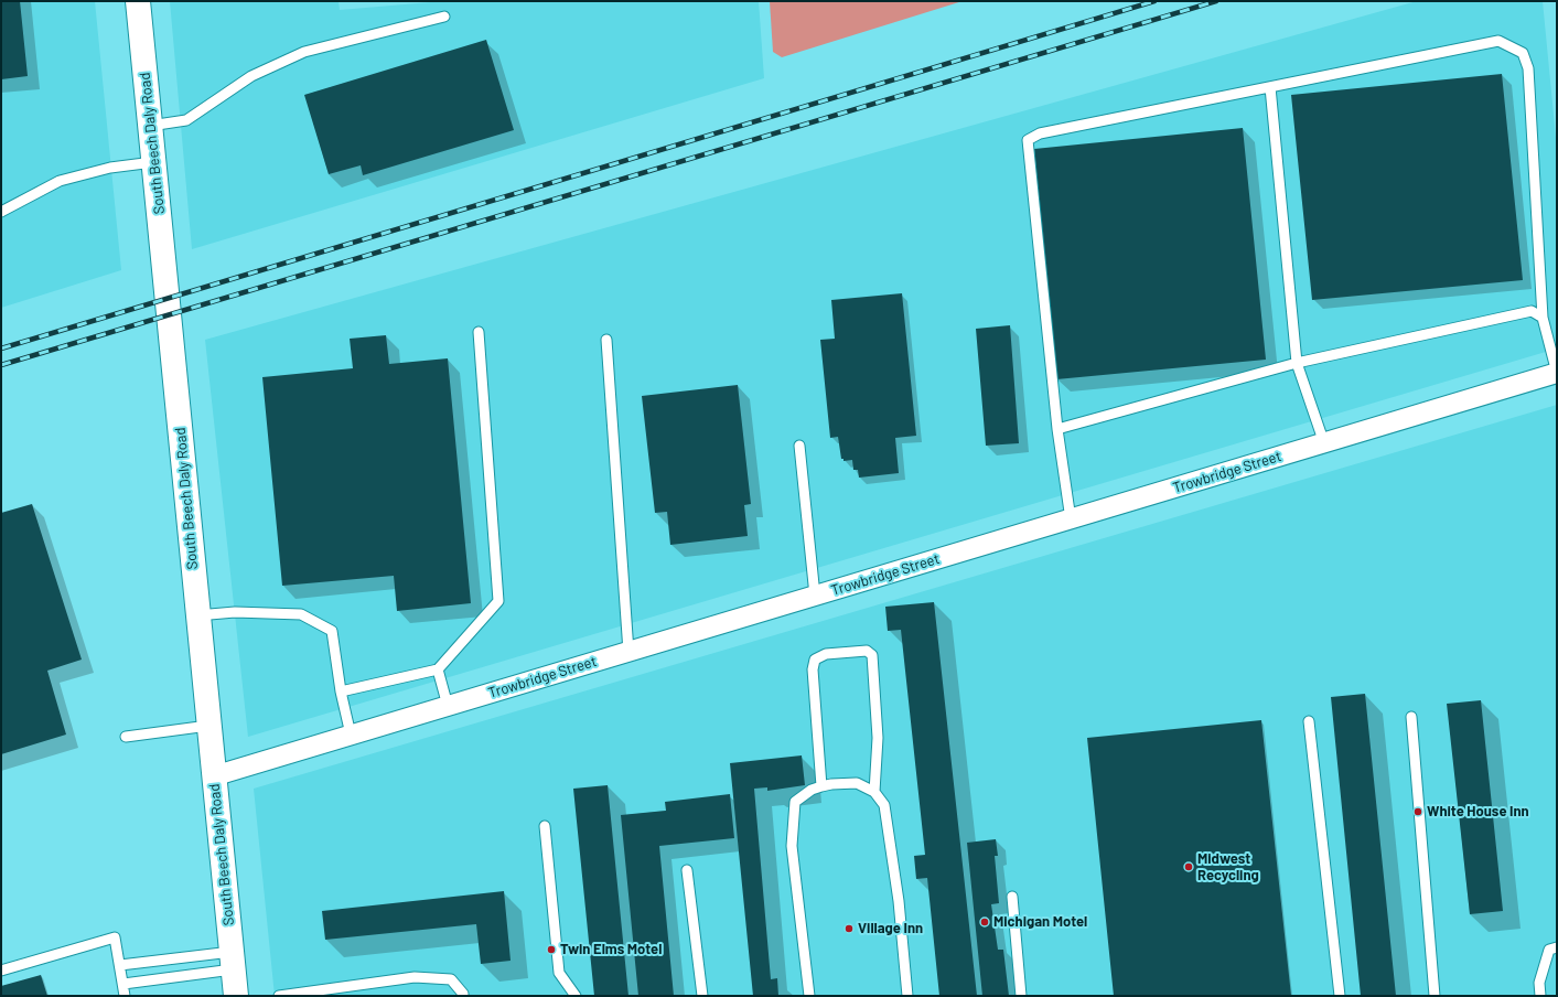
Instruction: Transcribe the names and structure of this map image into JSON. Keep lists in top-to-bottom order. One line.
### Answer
{"streets":{"main road":["South Beech Daly Road"],"street":["Trowbridge Street"]},"crossings":[["South Beech Daly Road","Trowbridge Street"]],"places":["White House Inn","Midwest Recycling","Michigan Motel","Village Inn","Twin Elms Motel"]}
